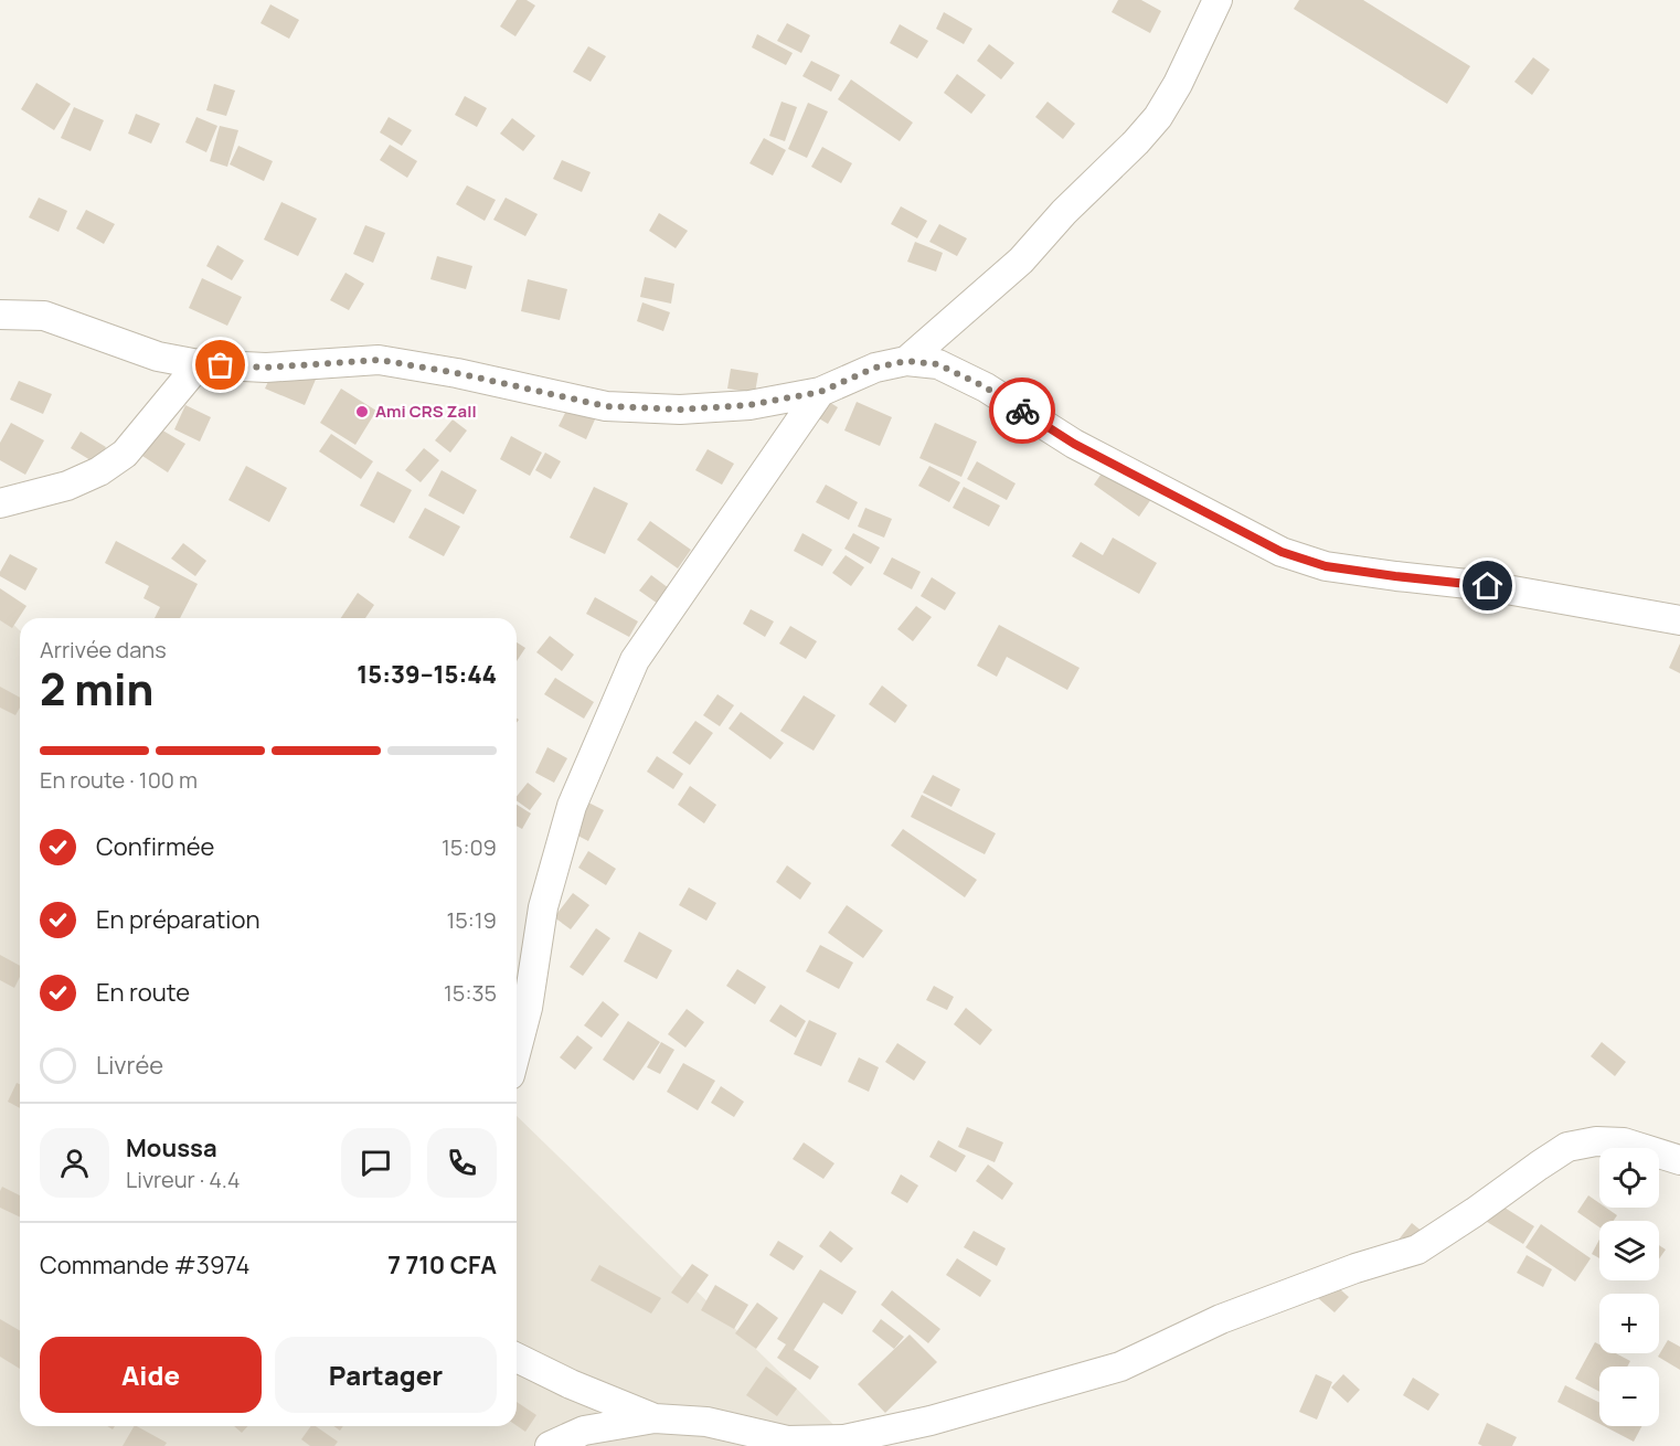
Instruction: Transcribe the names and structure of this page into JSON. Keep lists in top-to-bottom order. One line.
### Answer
{"places":["Ami CRS Zall"],"page":{"heading":["2 min","Arrivée dans","15:39–15:44"],"panel":["Moussa","Livreur · 4.4","Commande #3974","7 710 CFA"],"bar":"En route · 100 m","list":[["Confirmée","15:09"],["En préparation","15:19"],["En route","15:35"],"Livrée"],"map_buttons":["+","−"],"buttons":["Aide","Partager"]}}
